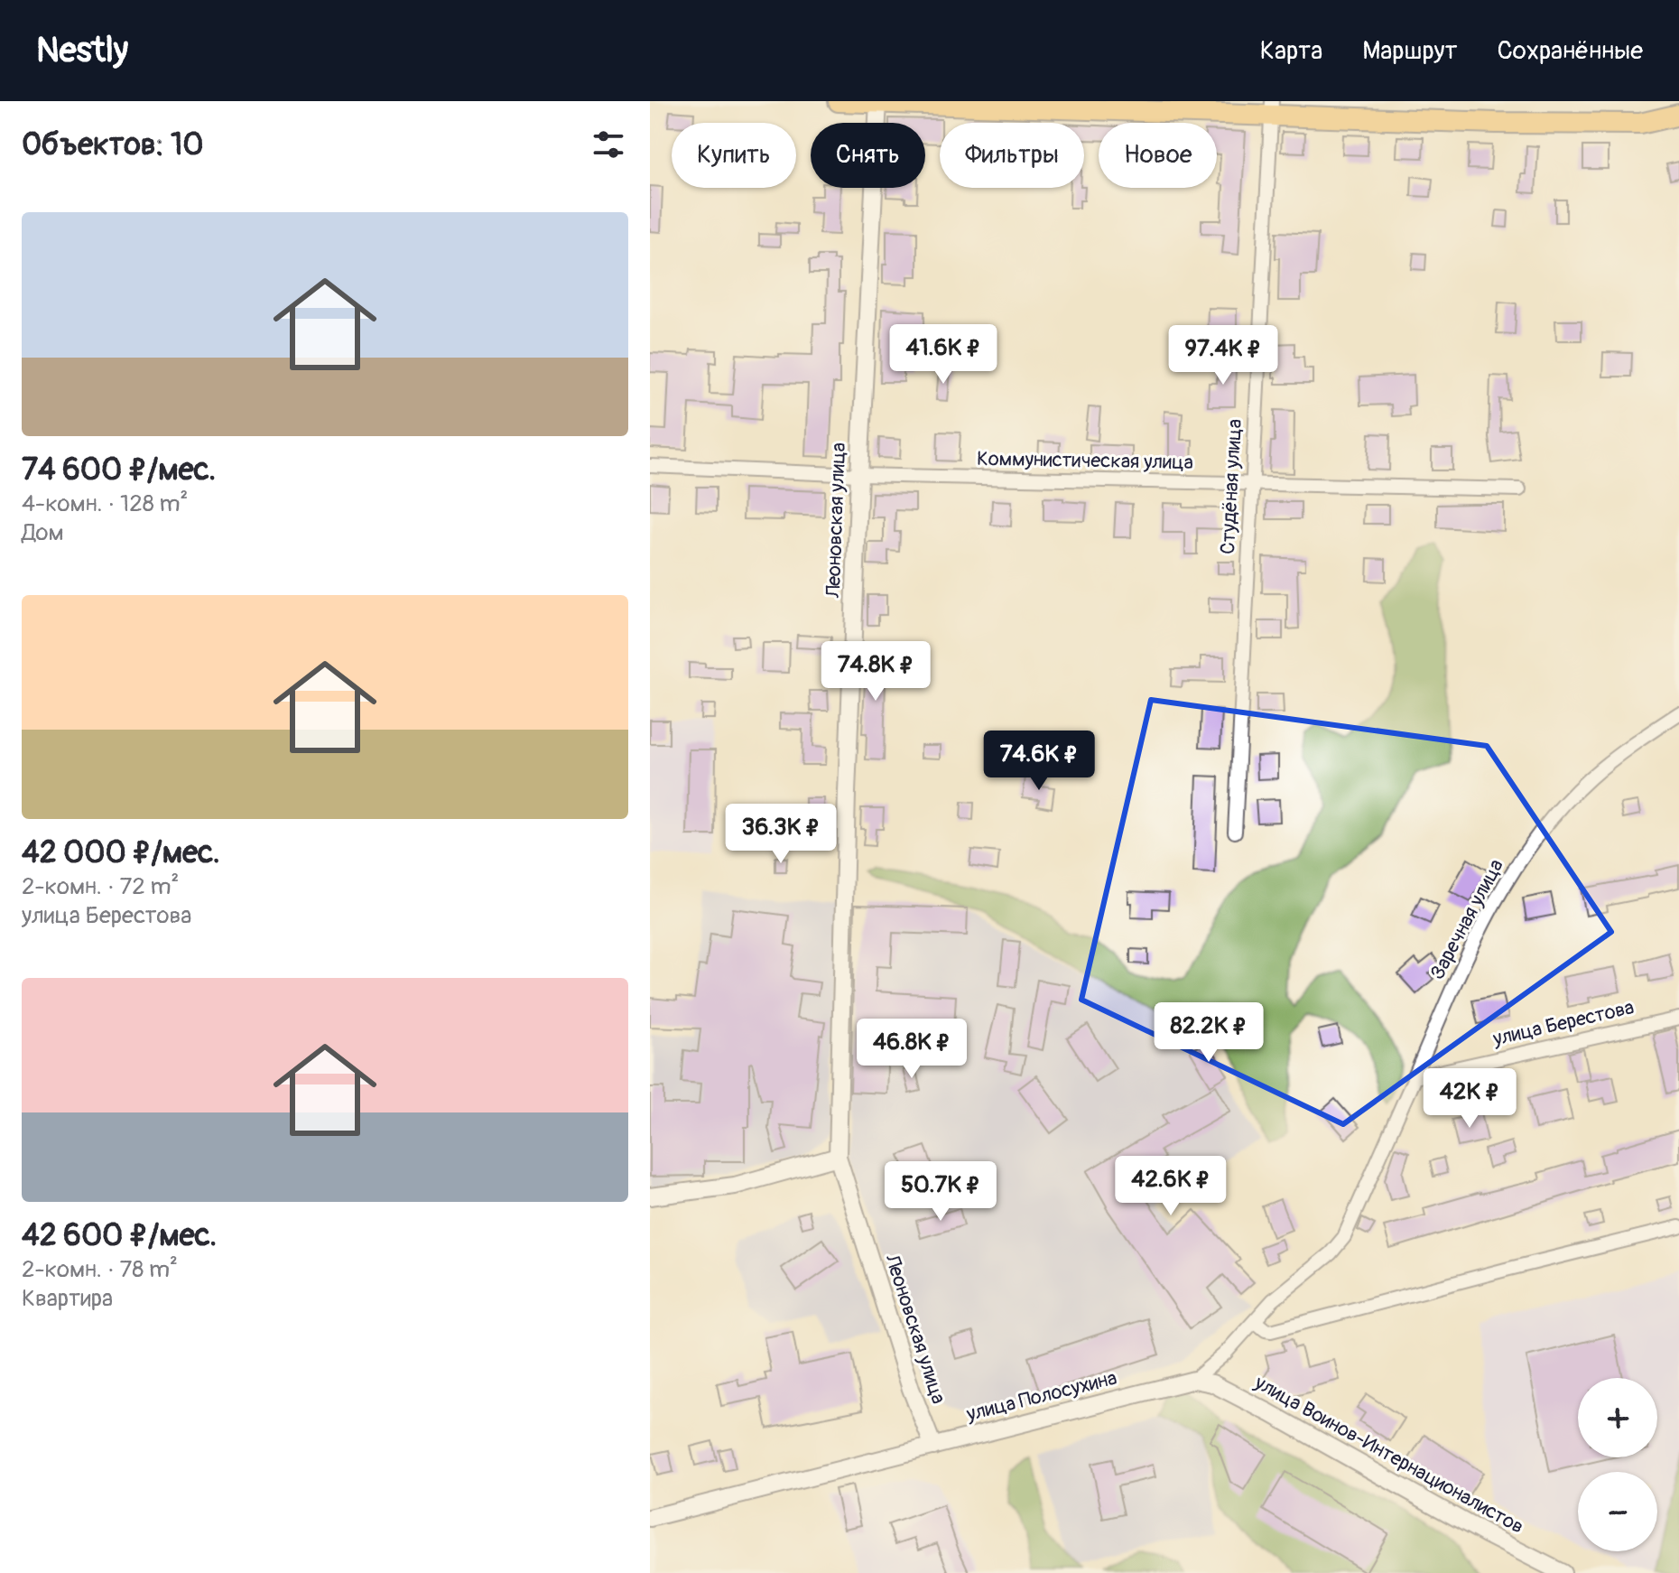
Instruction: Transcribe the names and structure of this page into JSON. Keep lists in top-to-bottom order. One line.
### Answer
{"streets":{"street":["Коммунистическая улица","Студёная улица","Леоновская улица","Заречная улица","улица Берестова","улица Полосухина","улица Воинов-Интернационалистов"]},"crossings":[["Коммунистическая улица","Студёная улица"],["Коммунистическая улица","Леоновская улица"],["Леоновская улица","улица Полосухина"],["Заречная улица","улица Берестова"],["Заречная улица","улица Полосухина"],["улица Берестова","улица Полосухина"],["улица Полосухина","улица Воинов-Интернационалистов"]],"page":{"header":"Nestly","nav":["Карта","Маршрут","Сохранённые"],"heading":"Объектов: 10","chip":["Купить","Снять","Фильтры","Новое"],"list":[{"name":"74 600 ₽/мес.","note":"4-комн. · 128 m² · Дом"},{"name":"42 000 ₽/мес.","note":"2-комн. · 72 m² · улица Берестова"},{"name":"42 600 ₽/мес.","note":"2-комн. · 78 m² · Квартира"}],"price":["41.6K ₽","97.4K ₽","74.8K ₽","74.6K ₽","36.3K ₽","82.2K ₽","46.8K ₽","42K ₽","42.6K ₽","50.7K ₽"],"map_buttons":["+","−"]}}
